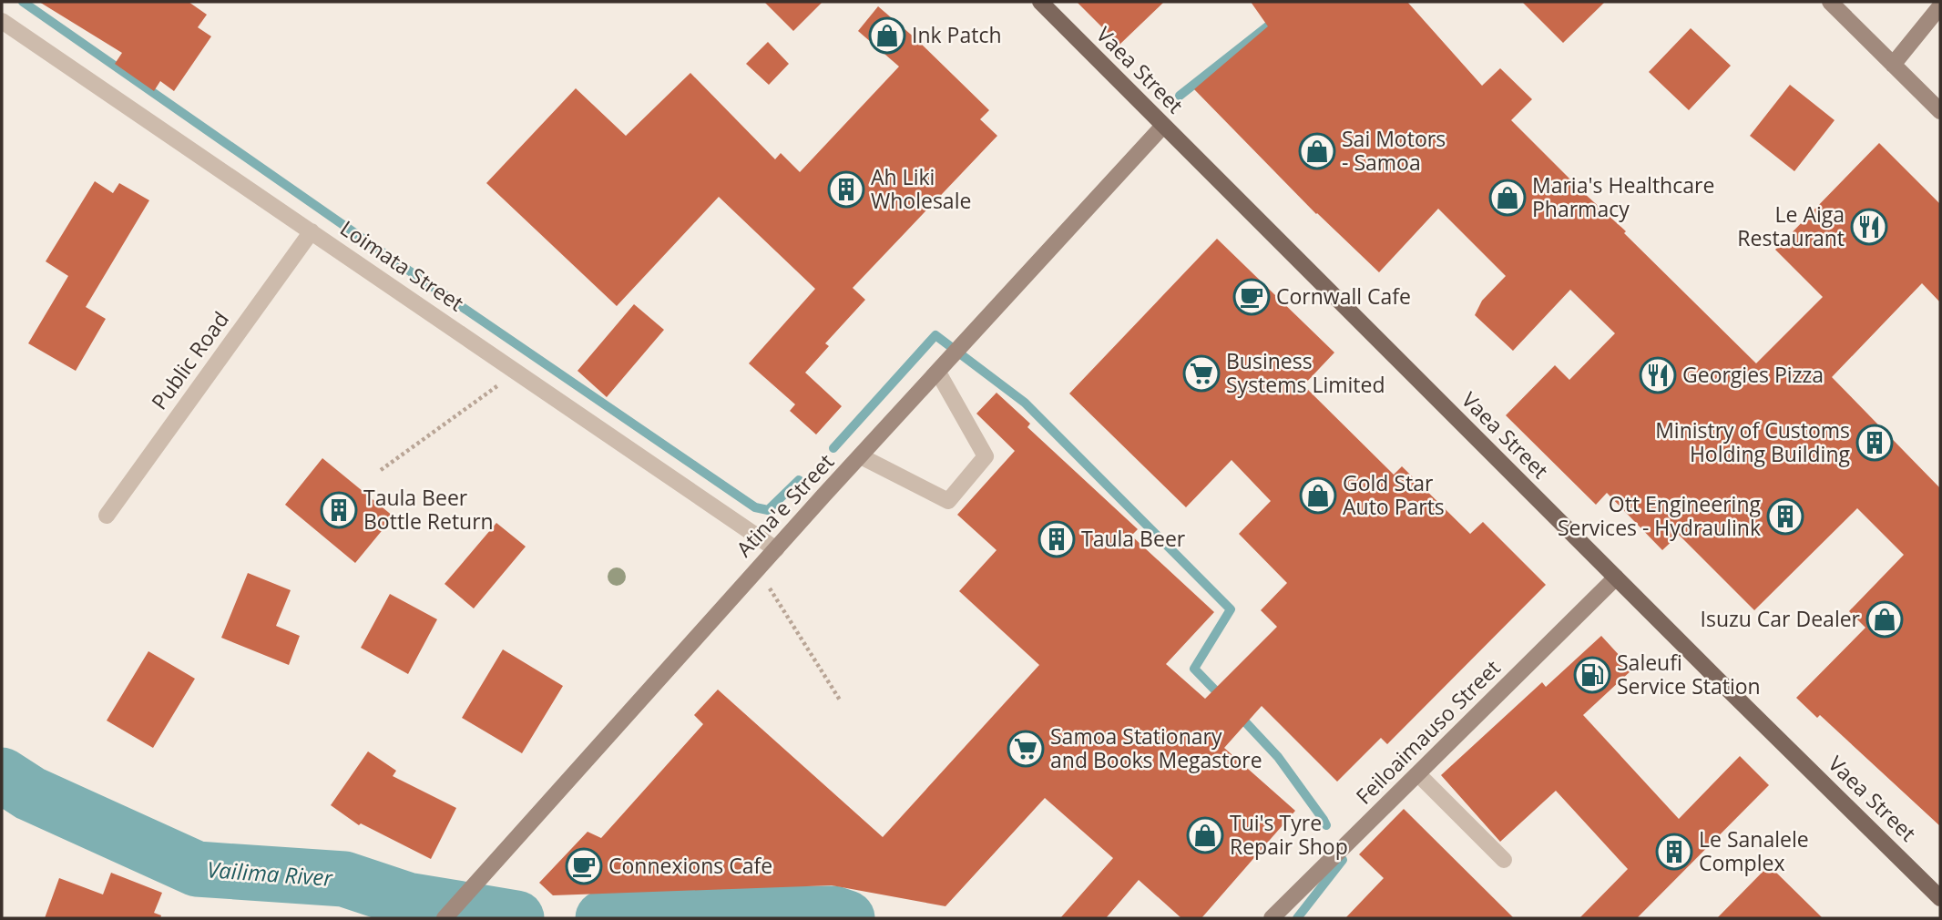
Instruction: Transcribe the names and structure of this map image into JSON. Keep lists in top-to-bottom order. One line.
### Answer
{"streets":{"main road":["Vaea Street","Atina'e Street","Feiloaimauso Street"],"street":["Loimata Street","Public Road"]},"crossings":[["Vaea Street","Atina'e Street"],["Vaea Street","Feiloaimauso Street"],["Loimata Street","Public Road"],["Loimata Street","Atina'e Street"]],"water":["Vailima River"],"places":{"shop":["Ink Patch","Sai Motors - Samoa","Maria's Healthcare Pharmacy","Gold Star Auto Parts","Isuzu Car Dealer","Tui's Tyre Repair Shop"],"building":["Ah Liki Wholesale","Ministry of Customs Holding Building","Taula Beer Bottle Return","Ott Engineering Services - Hydraulink","Taula Beer","Le Sanalele Complex"],"restaurant":["Le Aiga Restaurant","Georgies Pizza"],"cafe":["Cornwall Cafe","Connexions Cafe"],"supermarket":["Business Systems Limited","Samoa Stationary and Books Megastore"],"fuel station":["Saleufi Service Station"]}}
